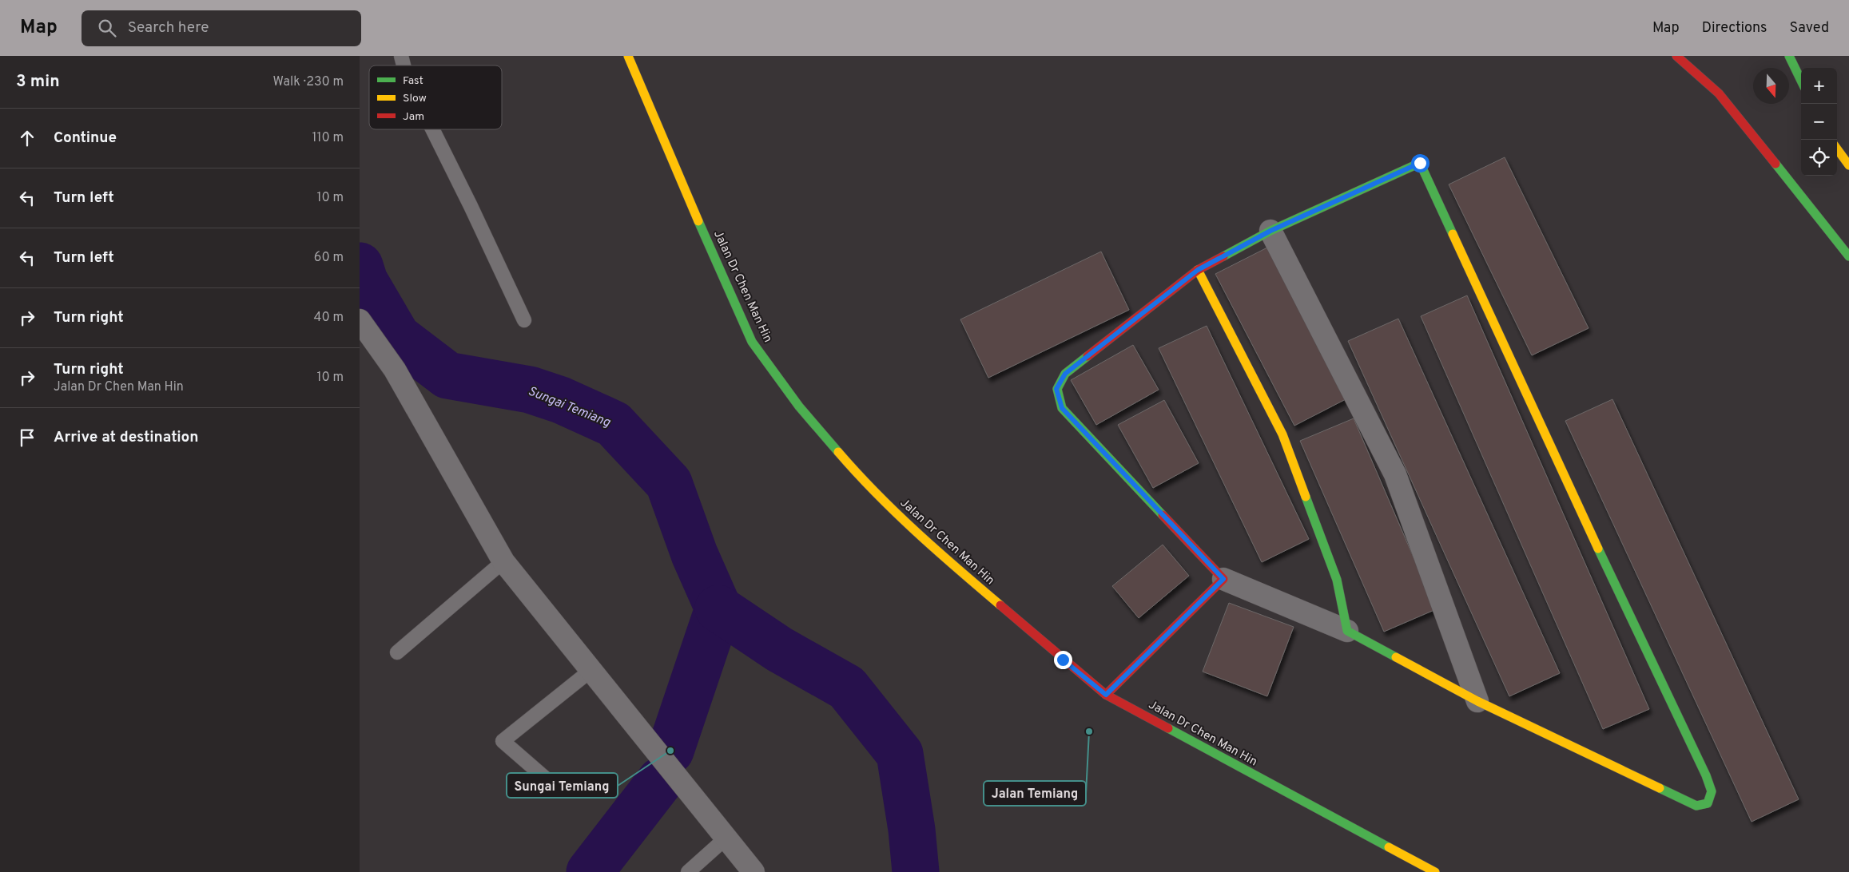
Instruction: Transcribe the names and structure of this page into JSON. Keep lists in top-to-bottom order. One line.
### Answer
{"streets":{"main road":["Jalan Dr Chen Man Hin"]},"water":["Sungai Temiang"],"places":["Jalan Temiang","Sungai Temiang"],"legend":["Fast","Slow","Jam"],"north":"bottom","page":{"header":"Map","search":"Search here","nav":["Map","Directions","Saved"],"heading":["3 min","Walk · 230 m"],"map_buttons":["+","−"],"list":[["Continue","110 m"],["Turn left","10 m"],["Turn left","60 m"],["Turn right","40 m"],["Turn right","Jalan Dr Chen Man Hin","10 m"],"Arrive at destination"]}}
